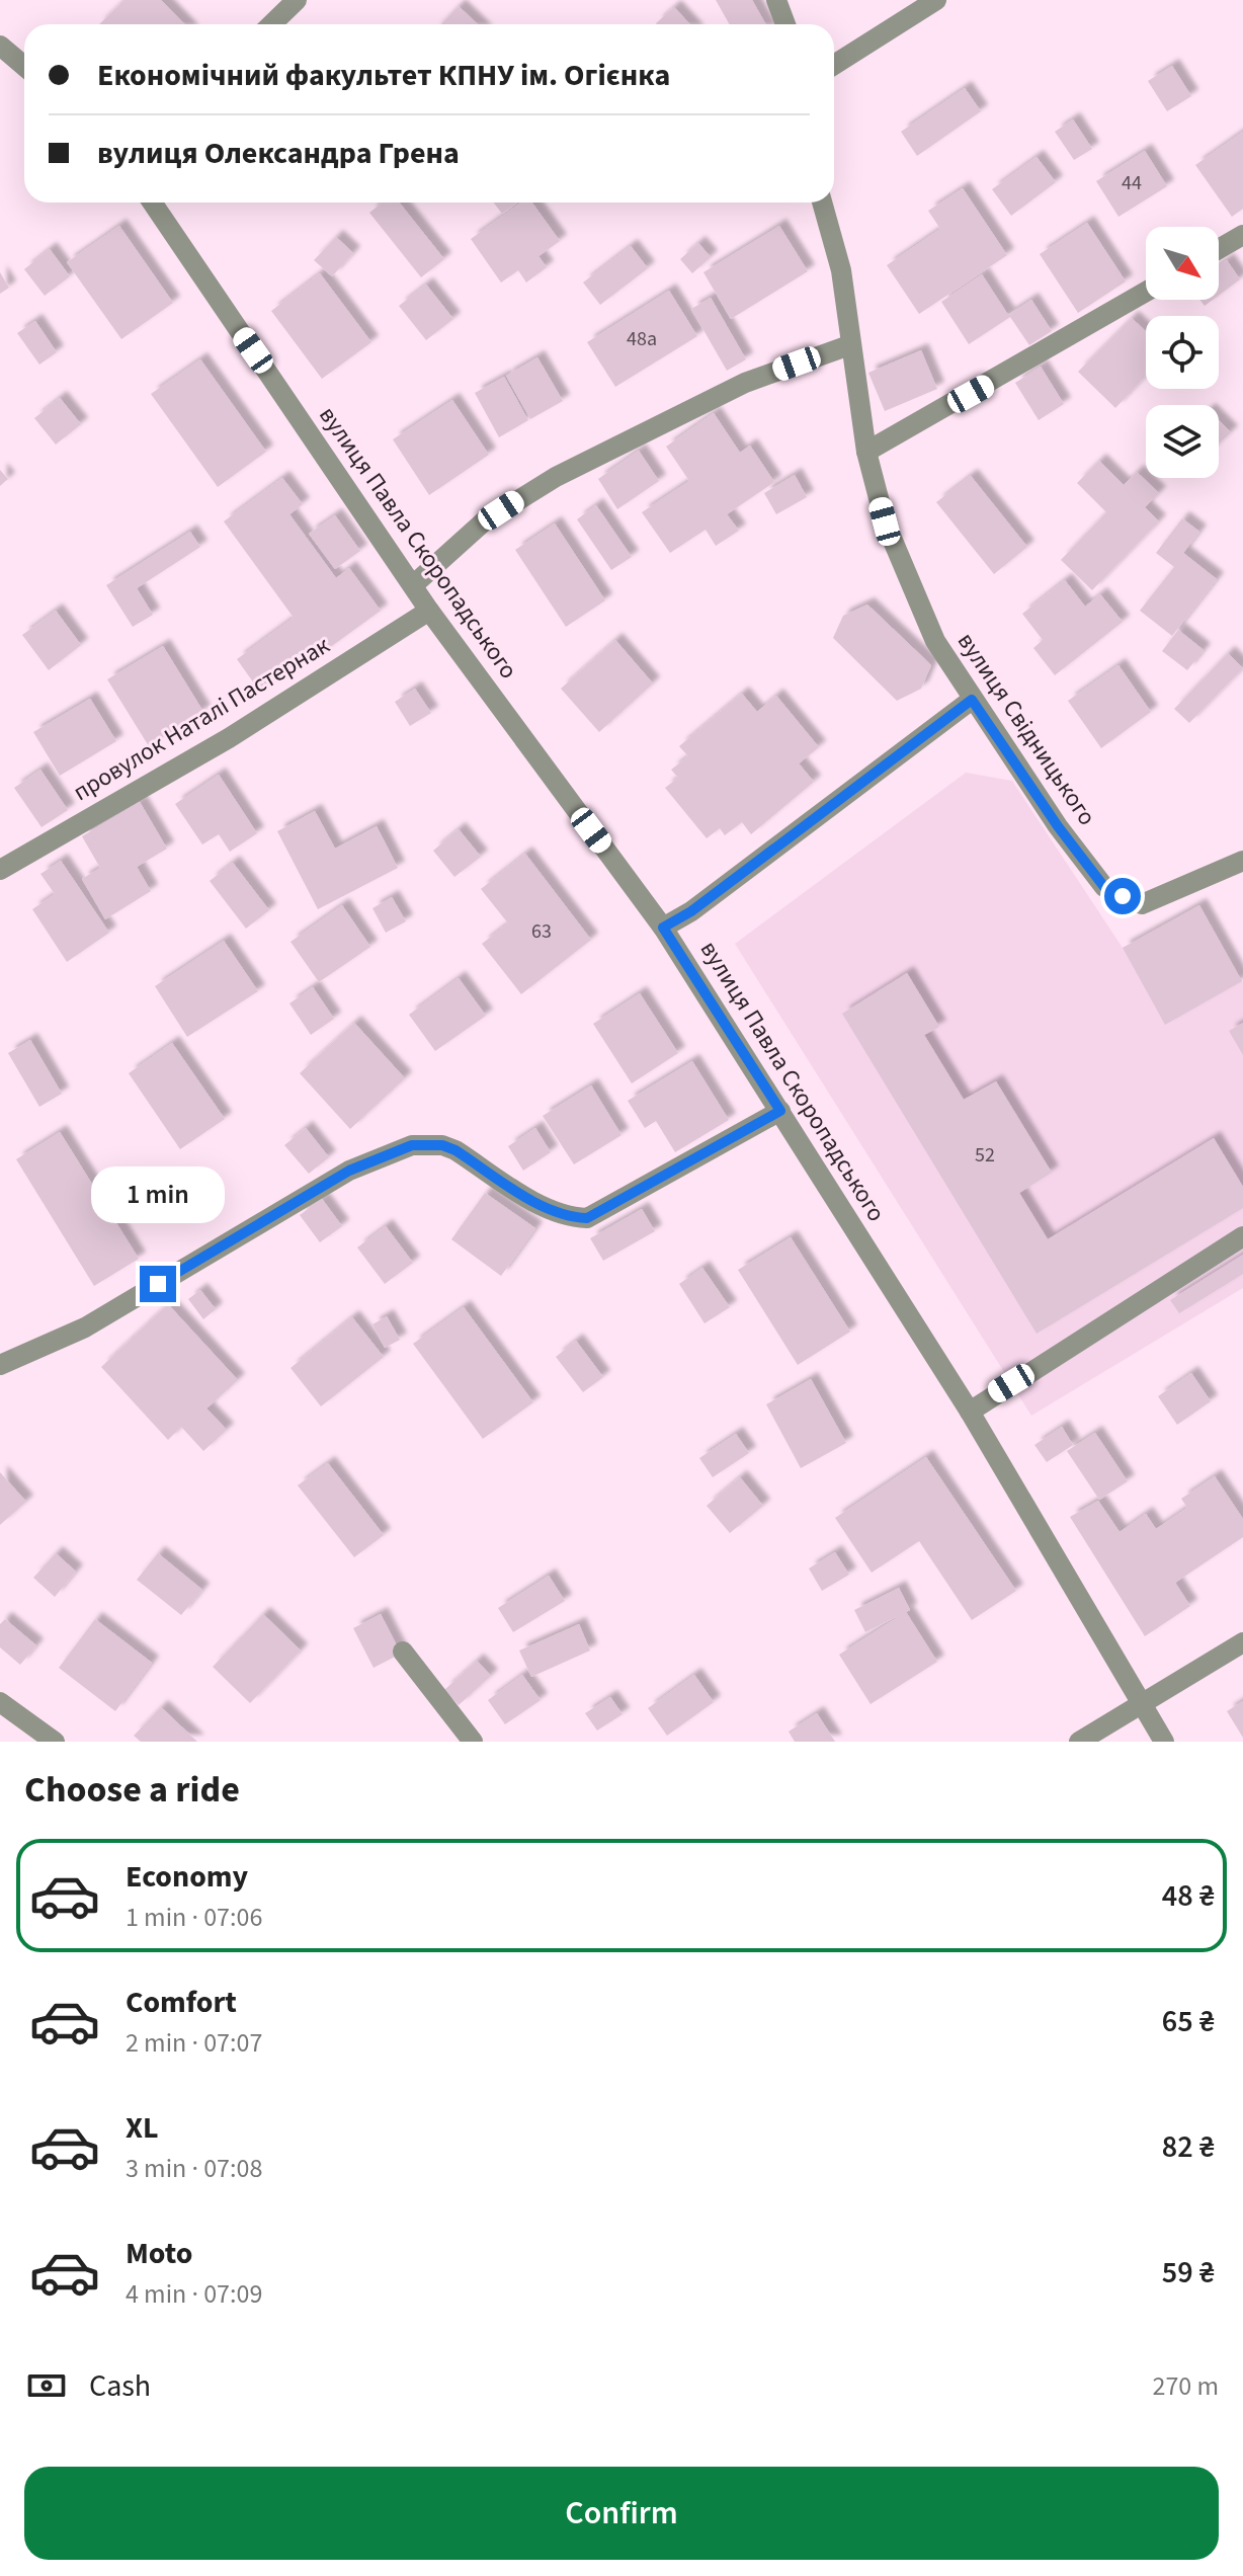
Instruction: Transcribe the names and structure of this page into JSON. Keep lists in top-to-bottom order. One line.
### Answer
{"streets":{"street":["вулиця Павла Скоропадського","провулок Наталі Пастернак","вулиця Свідницького"]},"crossings":[["вулиця Павла Скоропадського","провулок Наталі Пастернак"]],"house_numbers":["44","48а","63","52"],"north":"bottom right","page":{"banner":["Економічний факультет КПНУ ім. Огієнка","вулиця Олександра Грена"],"bubble":"1 min","heading":"Choose a ride","list":[{"name":"Economy","note":"1 min · 07:06","value":"48 ₴"},{"name":"Comfort","note":"2 min · 07:07","value":"65 ₴"},{"name":"XL","note":"3 min · 07:08","value":"82 ₴"},{"name":"Moto","note":"4 min · 07:09","value":"59 ₴"}],"pay":["Cash","270 m"],"buttons":"Confirm"}}
